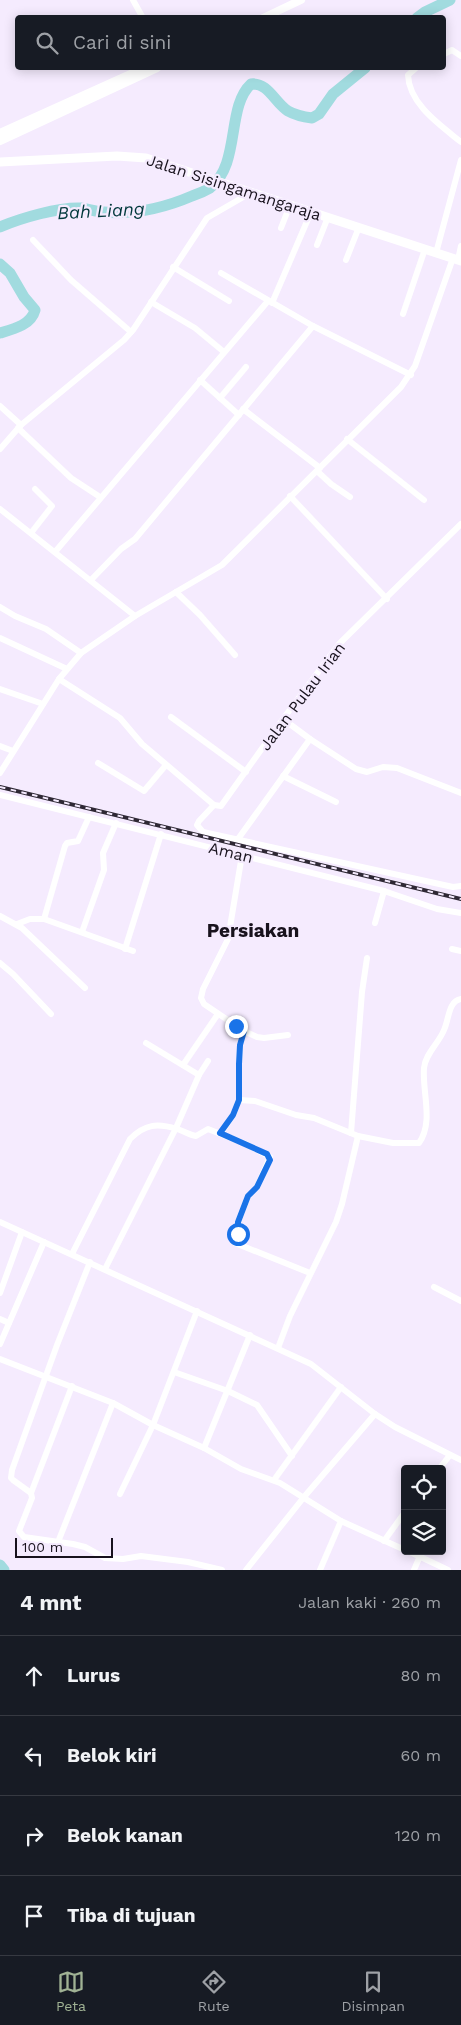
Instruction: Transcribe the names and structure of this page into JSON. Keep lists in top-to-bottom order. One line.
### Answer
{"streets":{"highway":["Jalan Sisingamangaraja"],"street":["Jalan Pulau Irian","Aman"]},"districts":["Persiakan"],"water":["Bah Liang"],"scale_bar":"100 m","page":{"search":"Cari di sini","scale":"100 m","heading":["4 mnt","Jalan kaki · 260 m"],"list":[["Lurus","80 m"],["Belok kiri","60 m"],["Belok kanan","120 m"],"Tiba di tujuan"],"nav":["Peta","Rute","Disimpan"]}}
